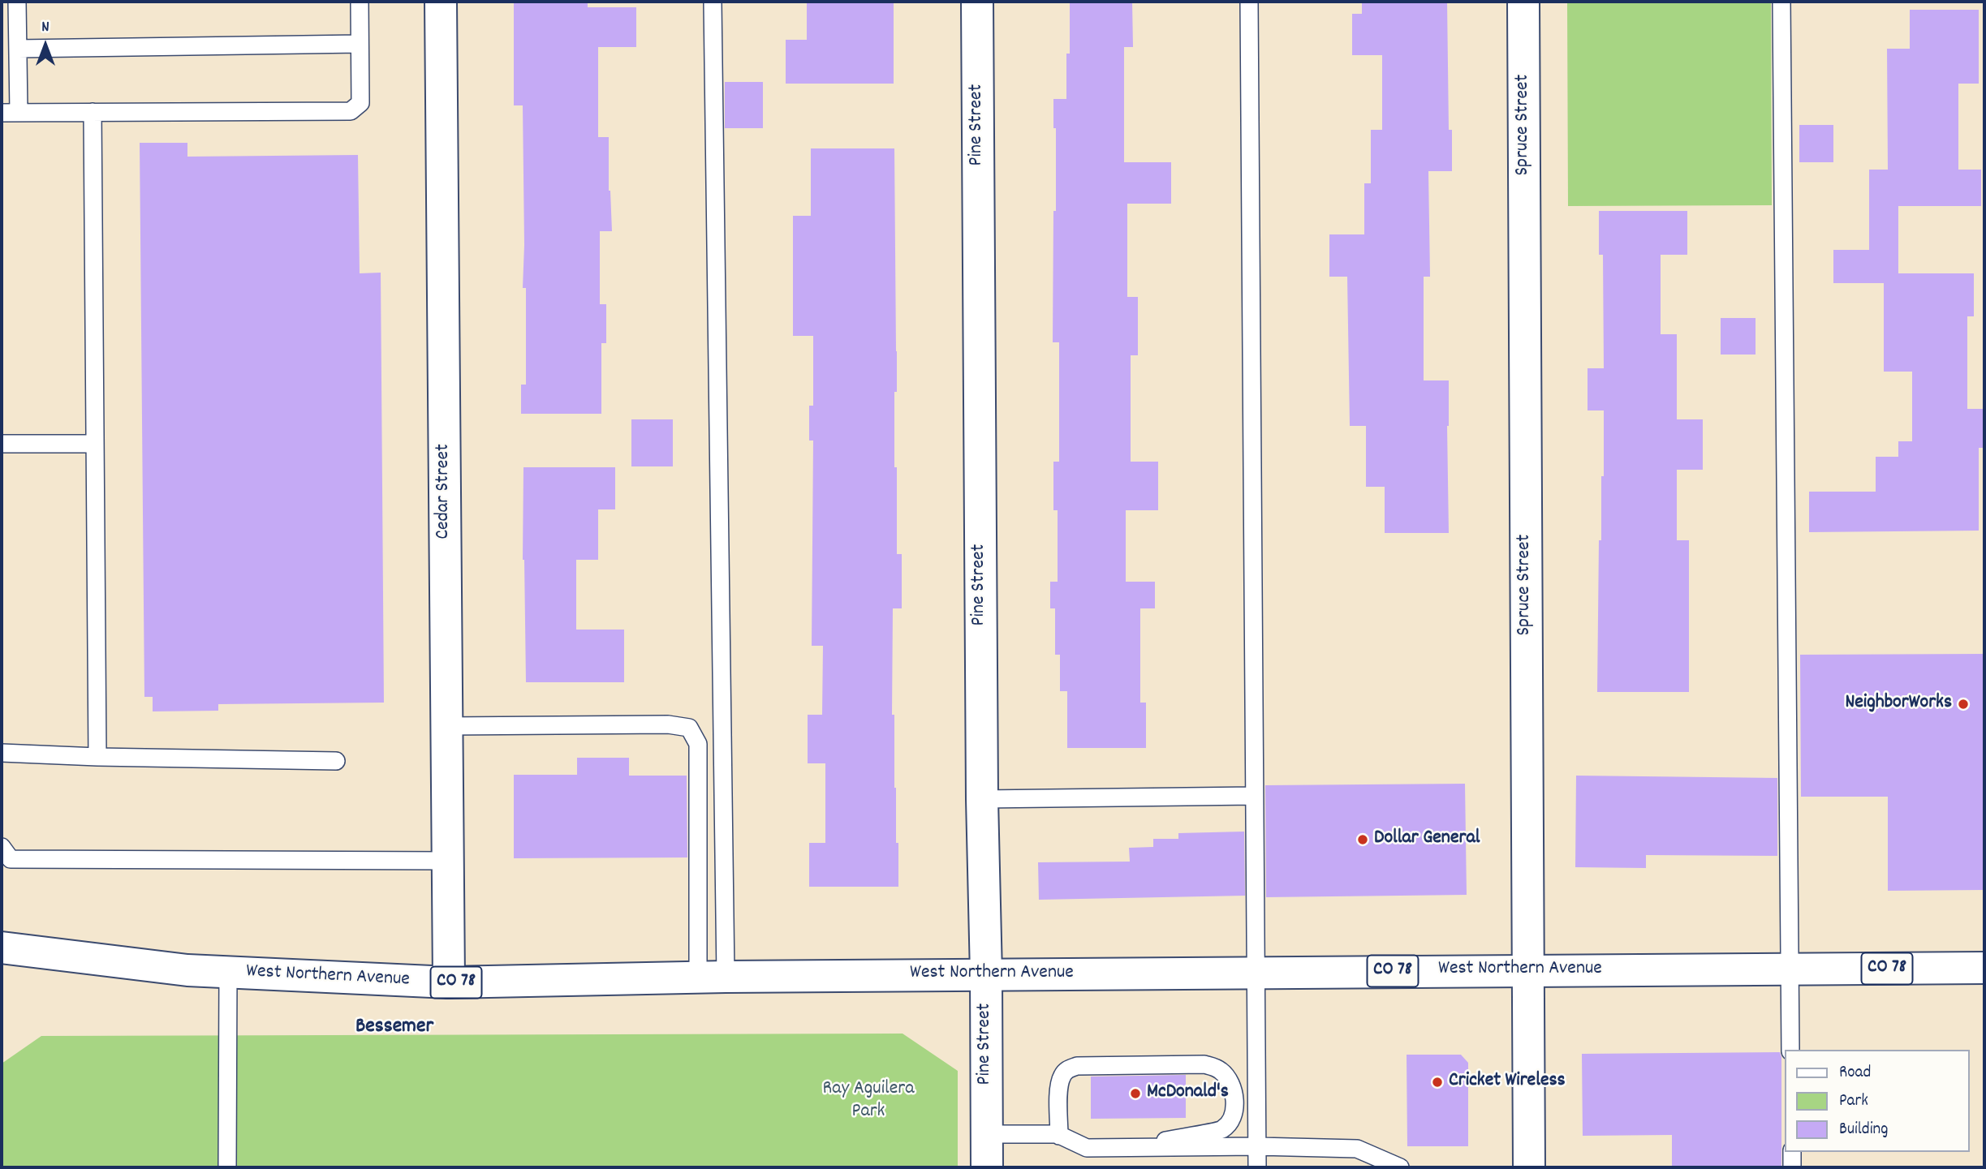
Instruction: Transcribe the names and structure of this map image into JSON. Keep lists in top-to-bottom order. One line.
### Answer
{"streets":{"street":["Pine Street","Spruce Street","Cedar Street","CO 78","West Northern Avenue"]},"crossings":[["Pine Street","West Northern Avenue"],["Spruce Street","West Northern Avenue"],["Cedar Street","West Northern Avenue"]],"districts":["Bessemer"],"parks":["Ray Aguilera Park"],"places":["NeighborWorks","Dollar General","Cricket Wireless","McDonald's"],"legend":["Road","Park","Building"],"north":"top"}
